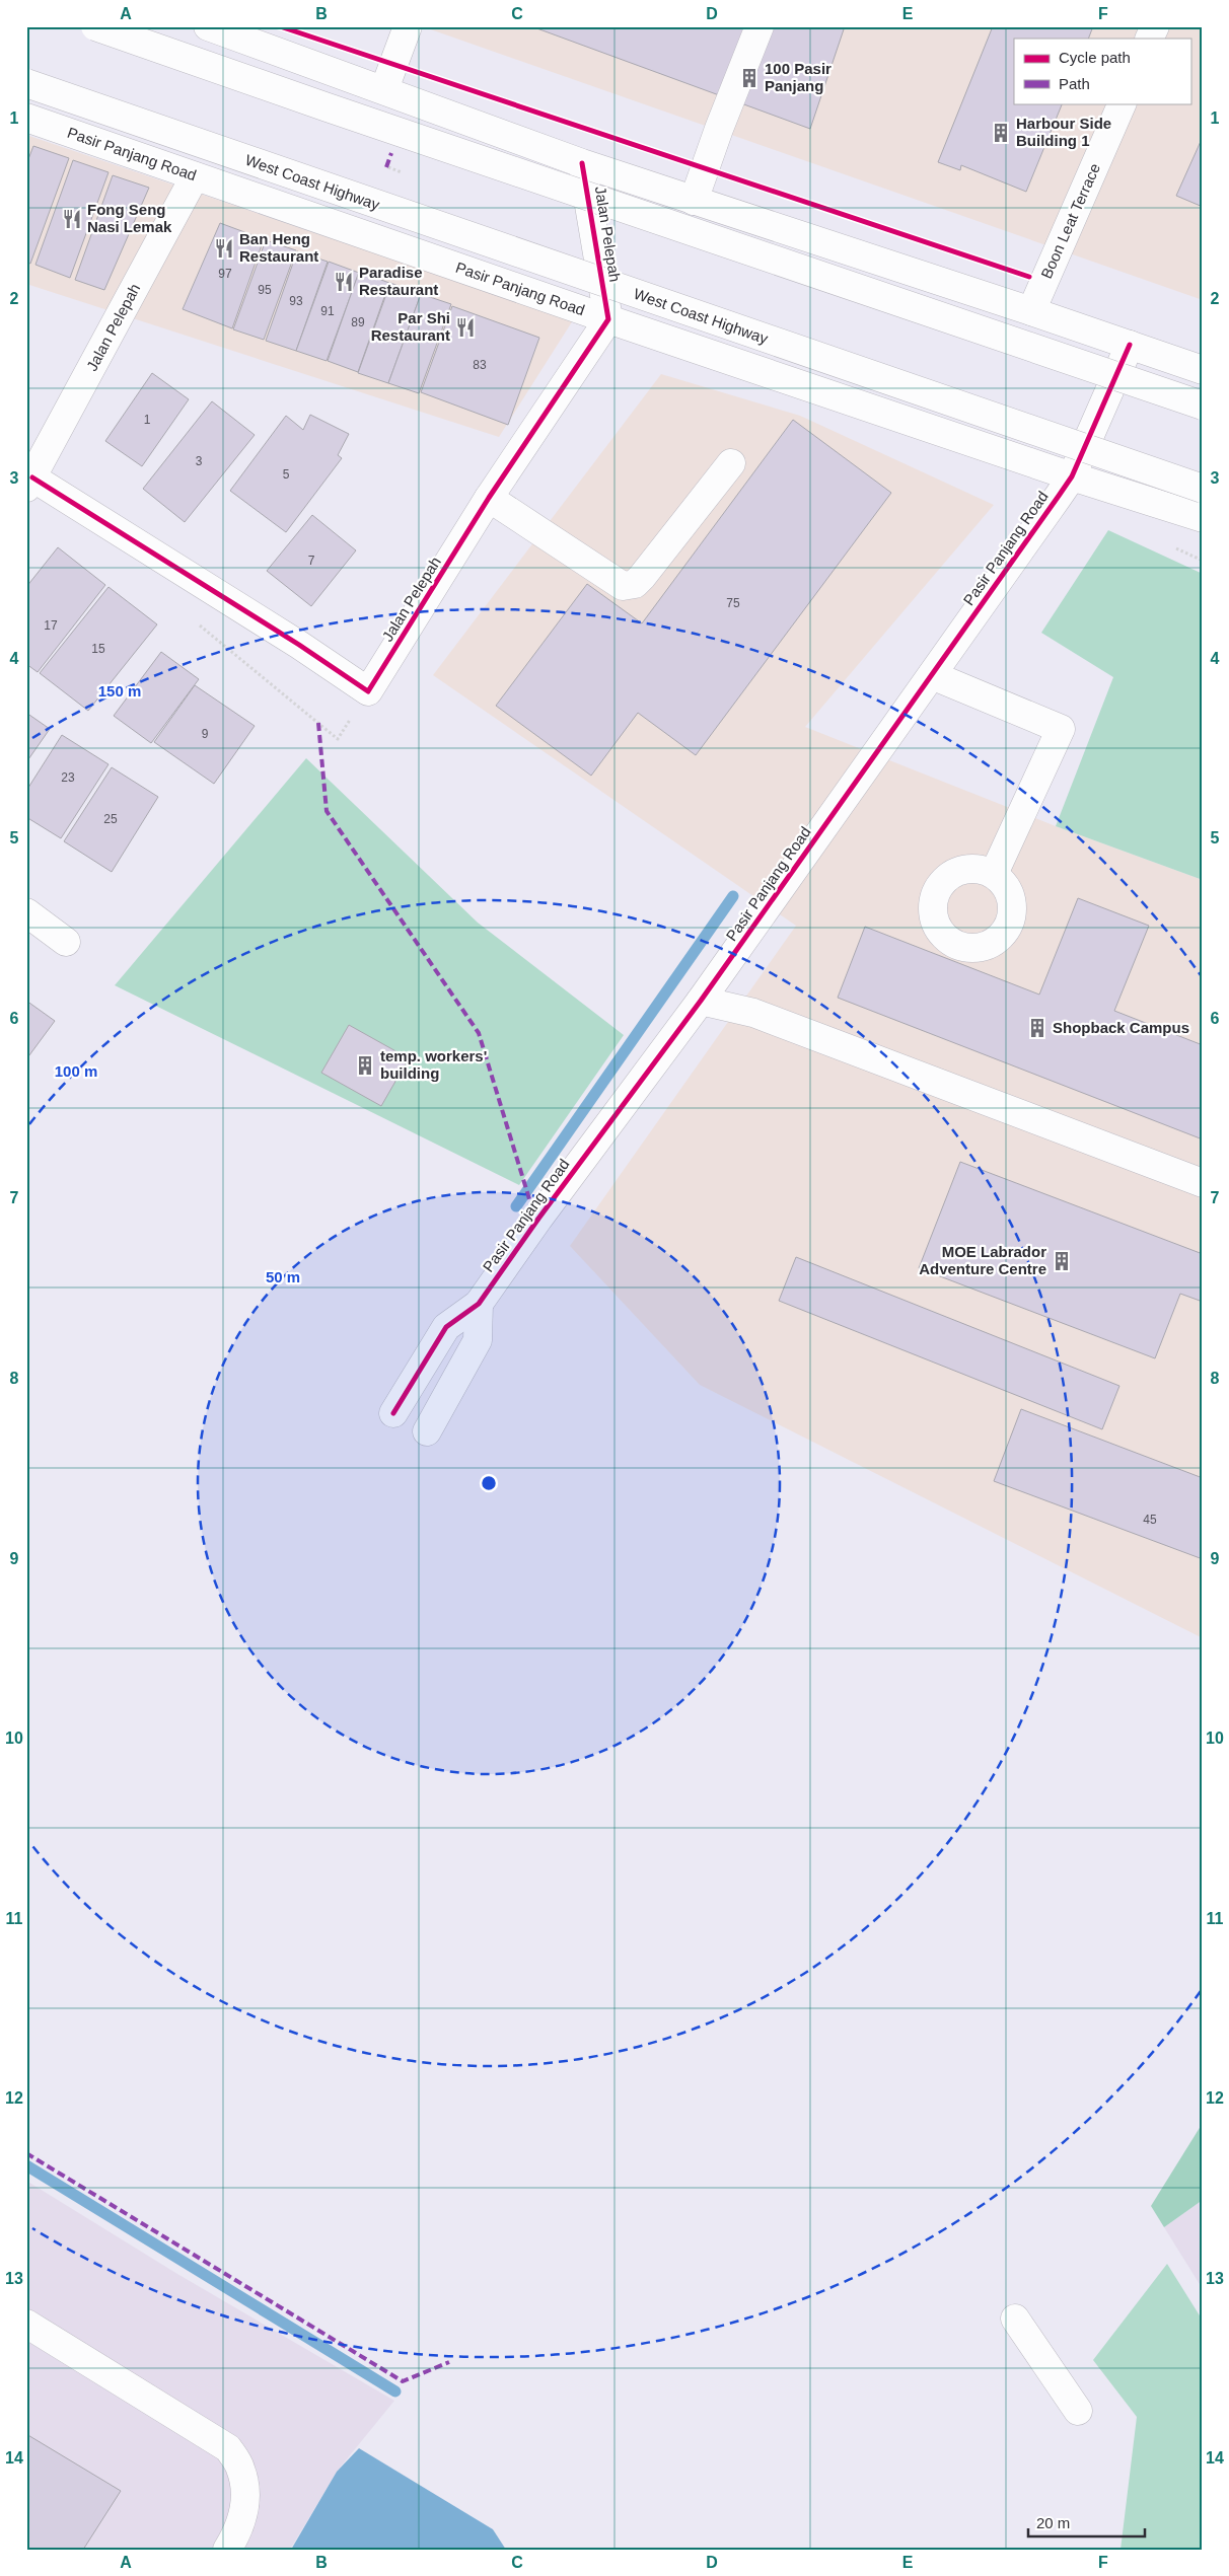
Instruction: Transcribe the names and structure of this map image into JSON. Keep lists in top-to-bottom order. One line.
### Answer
{"streets":{"main road":["Pasir Panjang Road","West Coast Highway","Boon Leat Terrace","Jalan Pelepah"]},"crossings":[["Pasir Panjang Road","Jalan Pelepah"]],"places":{"building":["100 Pasir Panjang","Harbour Side Building 1","Shopback Campus","temp. workers' building","MOE Labrador Adventure Centre"],"restaurant":["Fong Seng Nasi Lemak","Ban Heng Restaurant","Paradise Restaurant","Par Shi Restaurant"]},"house_numbers":["97","95","93","91","89","83","1","3","5","7","75","17","15","9","23","25","45"],"legend":["Cycle path","Path"],"scale_bar":"20 m","grid":{"columns":["A","B","C","D","E","F"],"rows":["1","2","3","4","5","6","7","8","9","10","11","12","13","14"]},"rings":["150 m","100 m","50 m"]}
